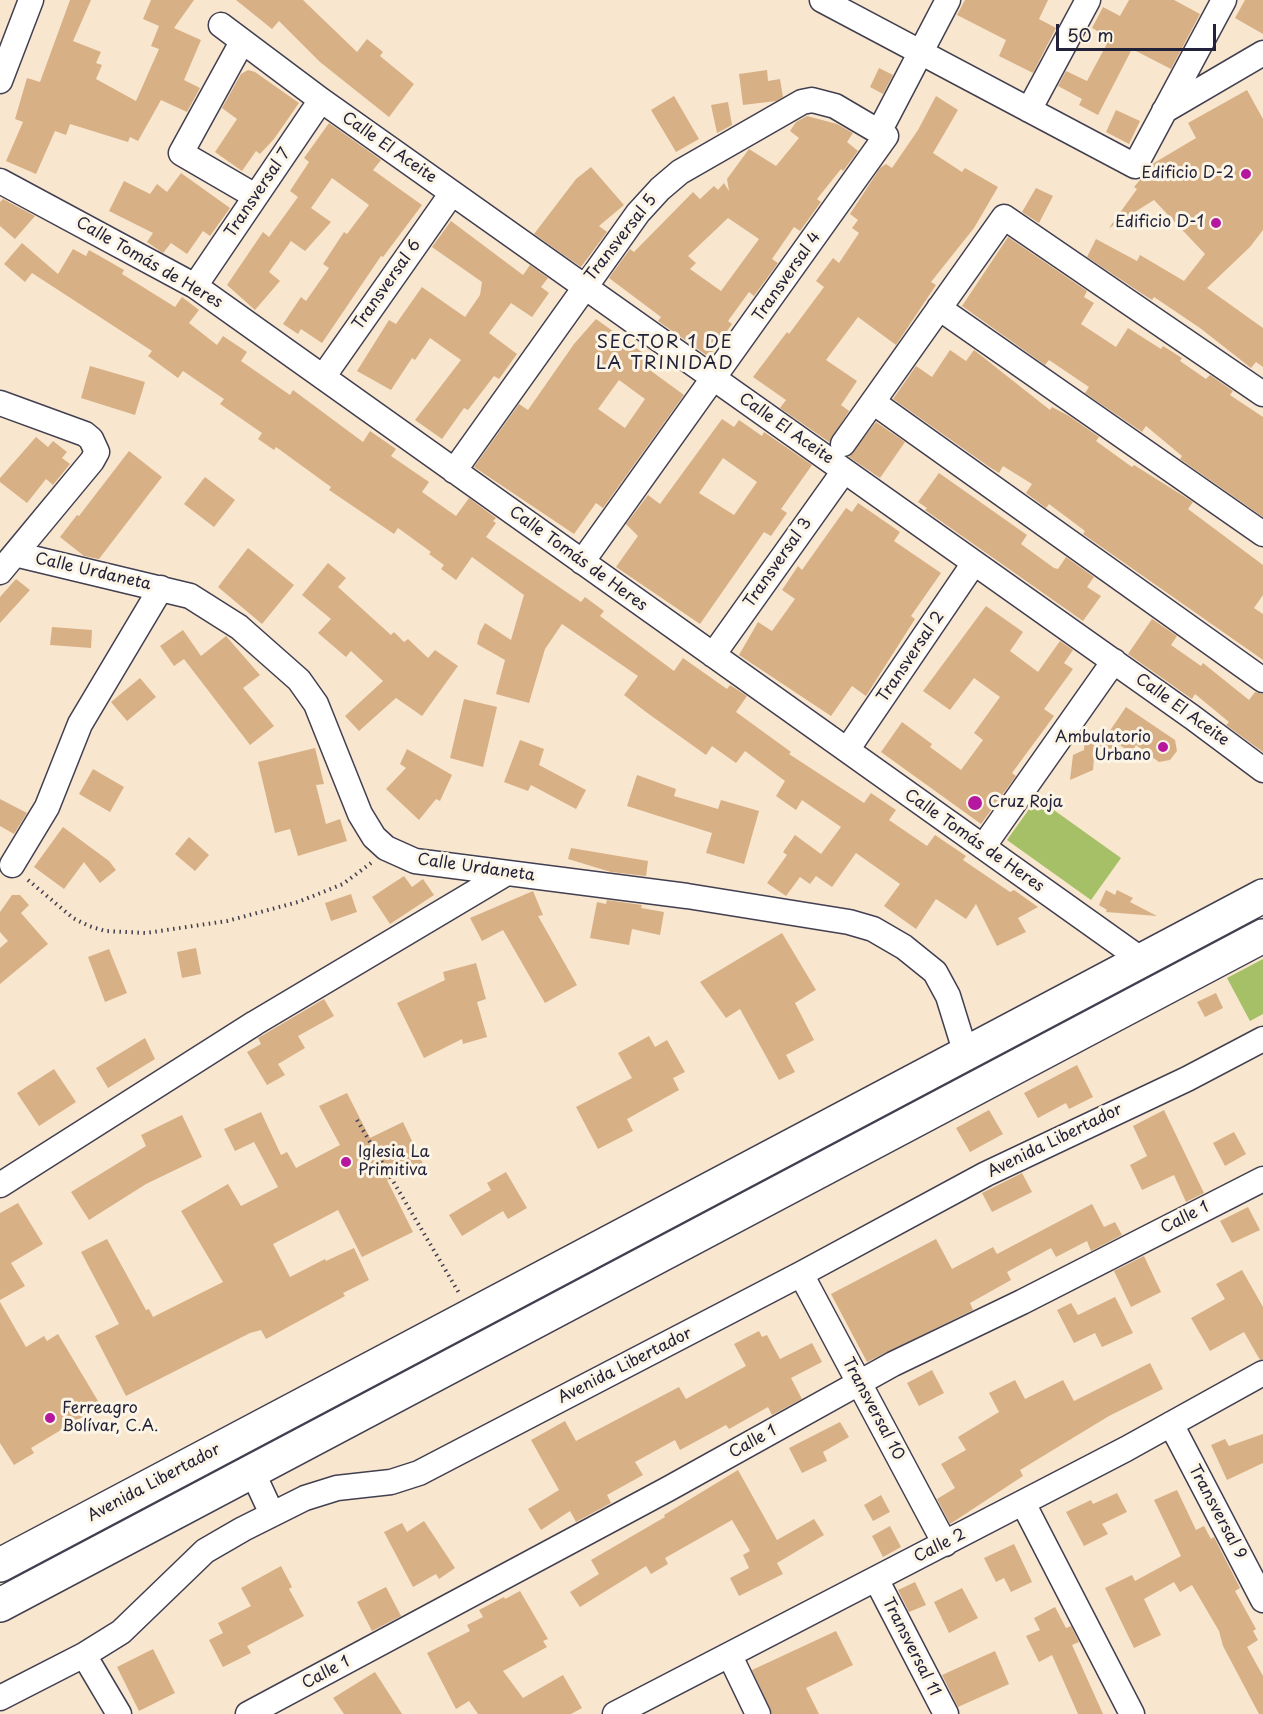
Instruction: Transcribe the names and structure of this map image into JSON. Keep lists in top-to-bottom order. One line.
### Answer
{"streets":{"main road":["Avenida Libertador"],"street":["Calle El Aceite","Transversal 7","Transversal 5","Calle Tomás de Heres","Transversal 4","Transversal 6","Transversal 3","Calle Urdaneta","Transversal 2","Calle 1","Transversal 10","Transversal 9","Calle 2","Transversal 11"]},"crossings":[["Calle El Aceite","Transversal 7"],["Calle El Aceite","Transversal 5"],["Calle El Aceite","Transversal 4"],["Calle El Aceite","Transversal 6"],["Calle El Aceite","Transversal 3"],["Calle El Aceite","Transversal 2"],["Transversal 7","Calle Tomás de Heres"],["Transversal 5","Calle Tomás de Heres"],["Transversal 5","Transversal 4"],["Calle Tomás de Heres","Transversal 4"],["Calle Tomás de Heres","Transversal 6"],["Calle Tomás de Heres","Transversal 3"],["Calle Tomás de Heres","Transversal 2"],["Calle Tomás de Heres","Avenida Libertador"],["Calle Urdaneta","Avenida Libertador"],["Avenida Libertador","Transversal 10"],["Calle 1","Transversal 10"],["Transversal 10","Calle 2"],["Transversal 9","Calle 2"],["Calle 2","Transversal 11"]],"districts":["SECTOR 1 DE LA TRINIDAD"],"places":["Edificio D-2","Edificio D-1","Ambulatorio Urbano","Cruz Roja","Iglesia La Primitiva","Ferreagro Bolívar, C.A."],"scale_bar":"50 m"}
